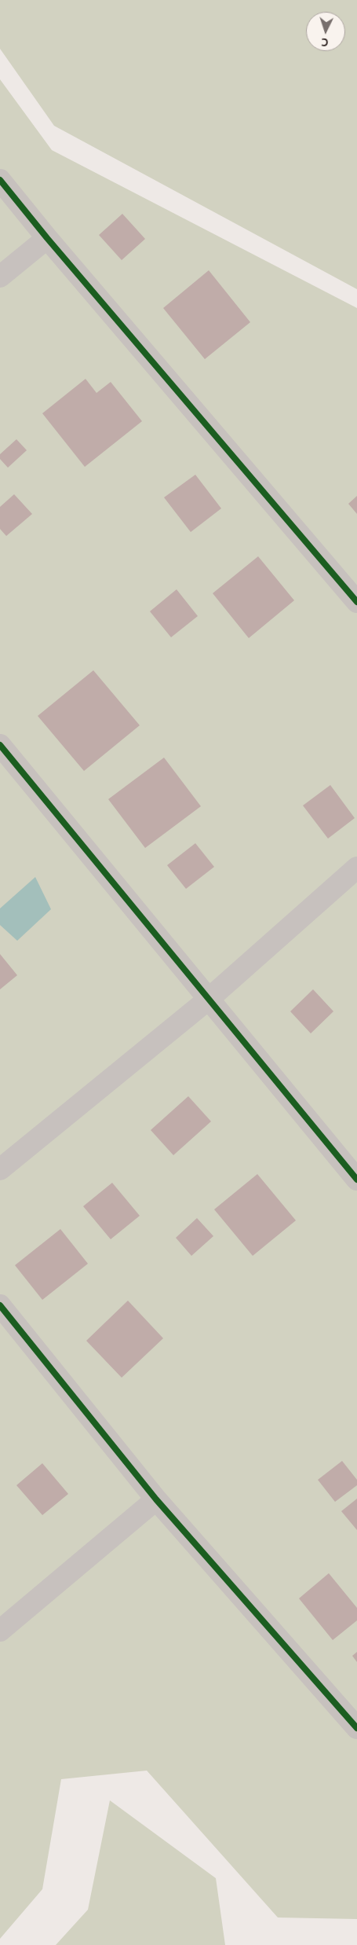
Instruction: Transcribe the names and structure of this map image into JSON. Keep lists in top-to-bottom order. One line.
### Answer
{"north":"bottom"}
